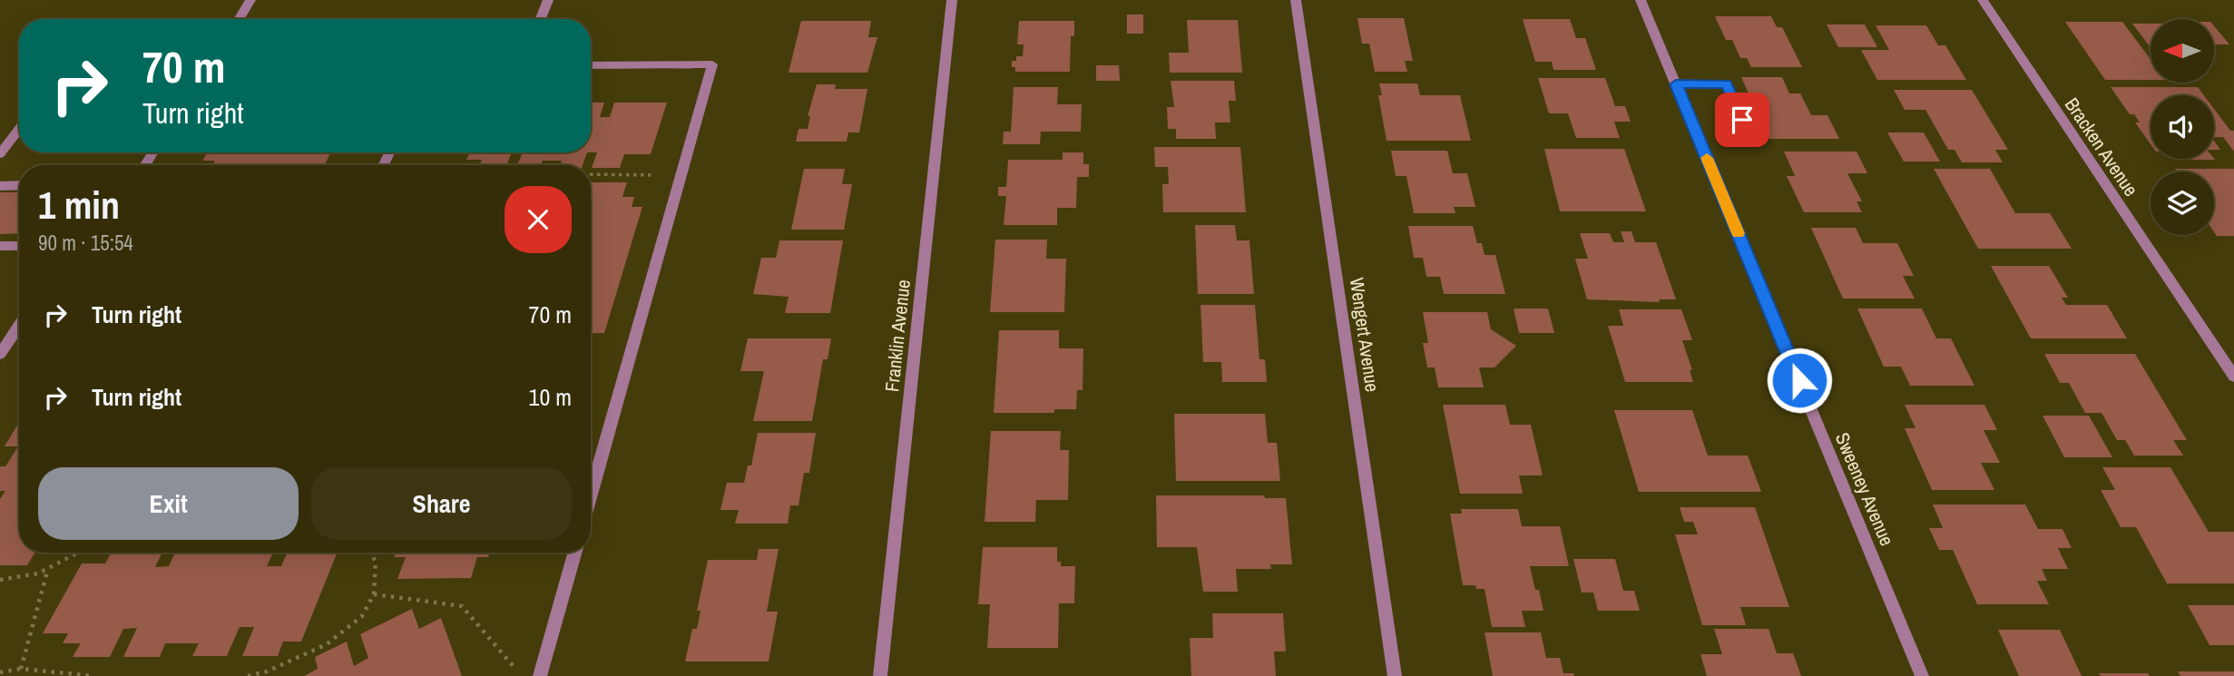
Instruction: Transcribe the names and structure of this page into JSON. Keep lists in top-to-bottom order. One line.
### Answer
{"streets":{"street":["Bracken Avenue","Wengert Avenue","Franklin Avenue","Sweeney Avenue"]},"north":"left","page":{"turn":["70 m","Turn right"],"heading":["1 min","90 m · 15:54"],"list":[{"name":"Turn right","value":"70 m"},{"name":"Turn right","value":"10 m"}],"buttons":["Exit","Share"]}}
